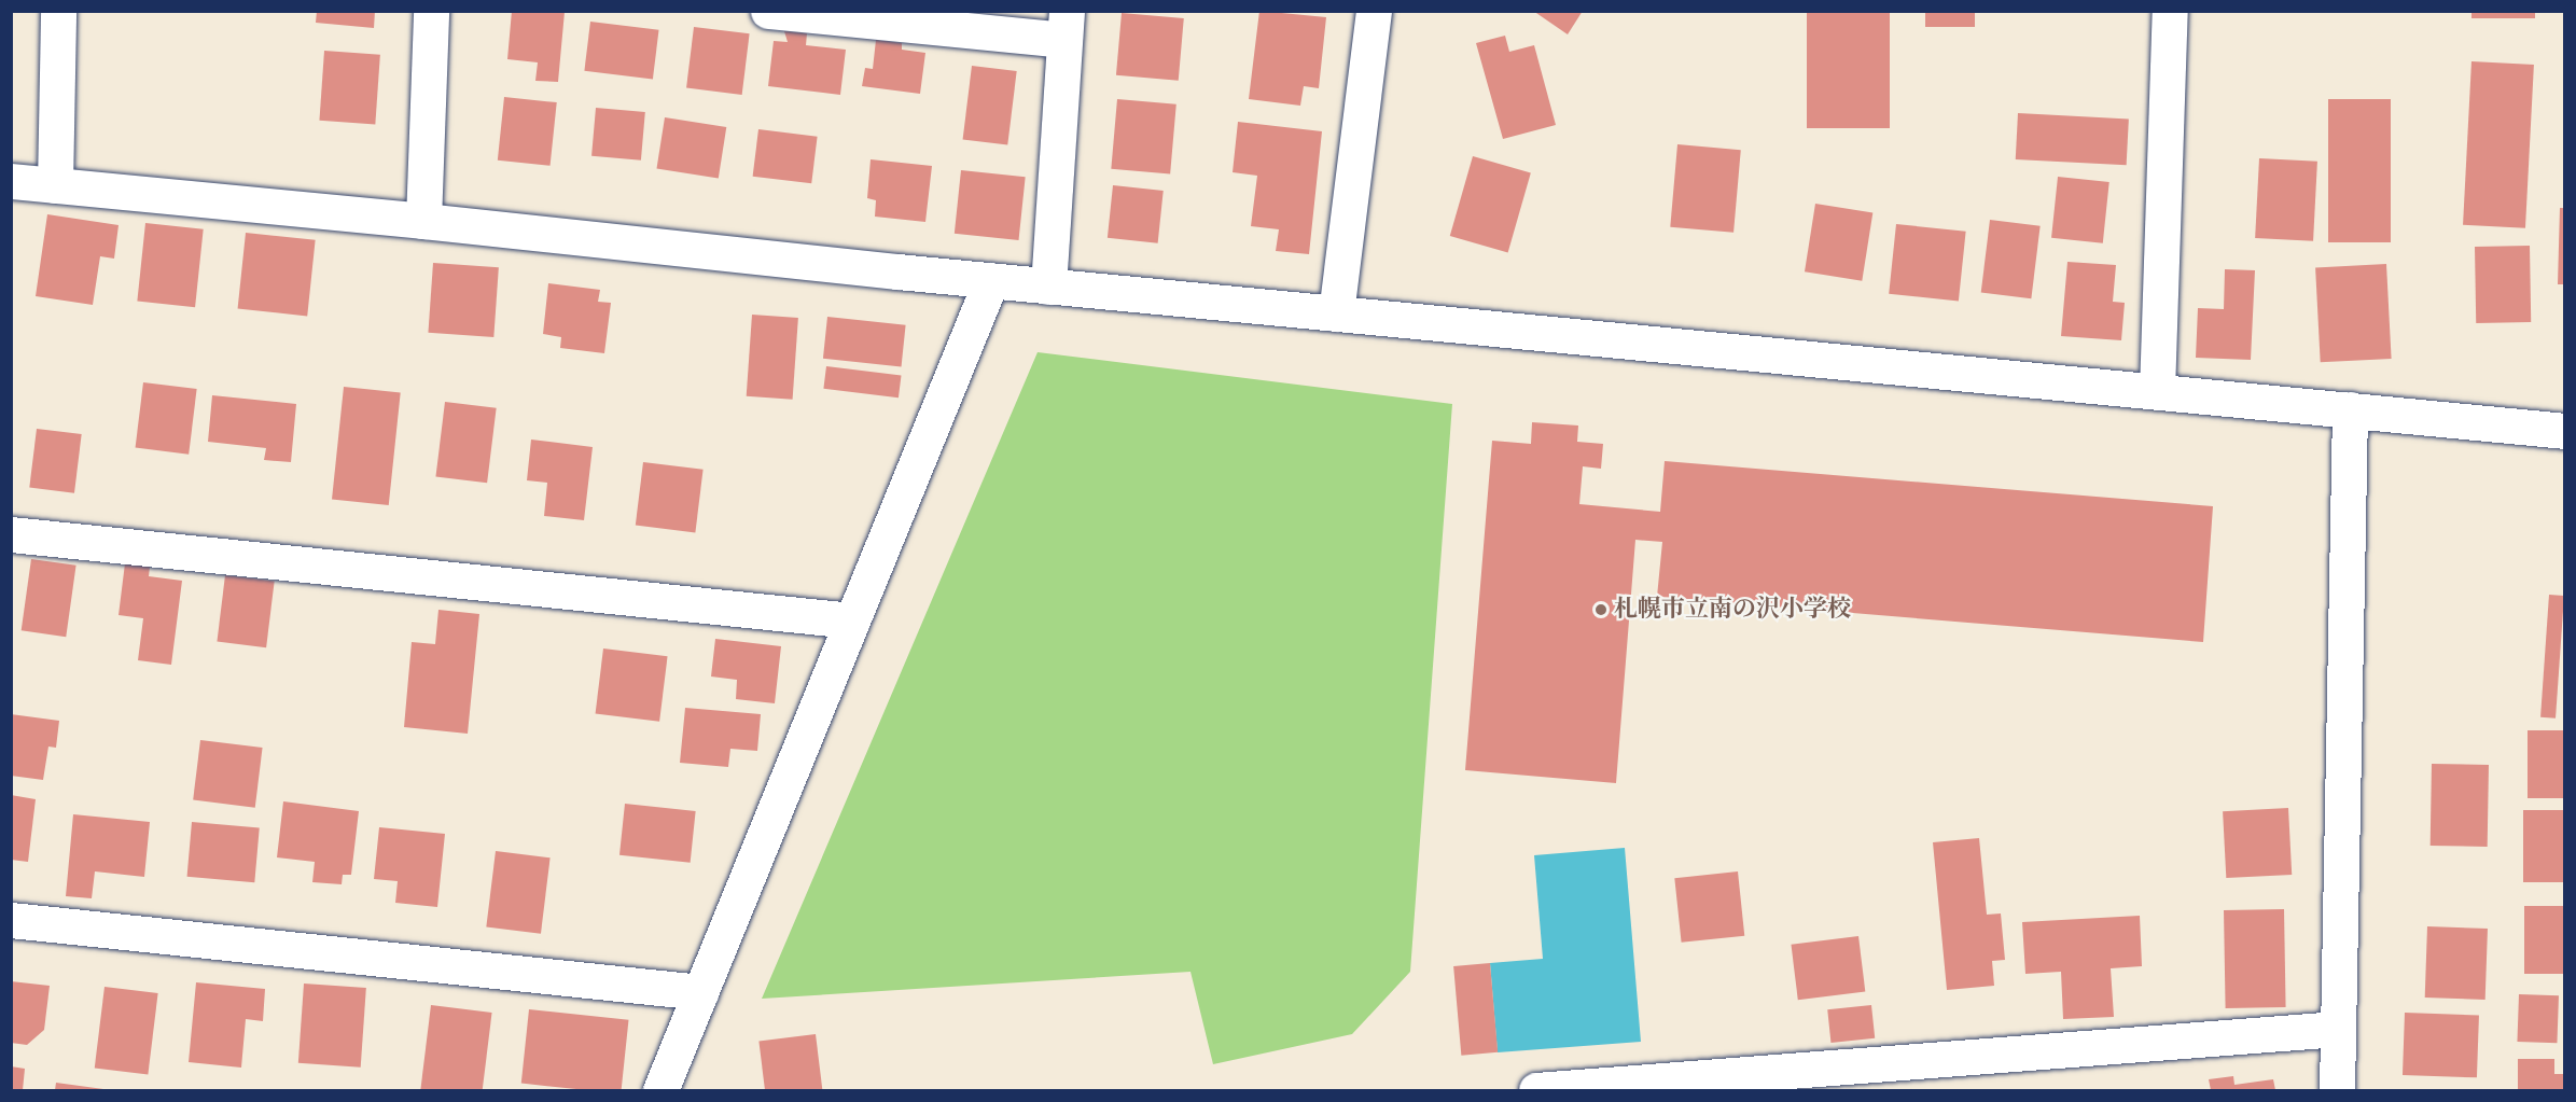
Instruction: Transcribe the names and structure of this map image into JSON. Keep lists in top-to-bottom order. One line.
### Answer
{"places":["札幌市立南の沢小学校"]}
